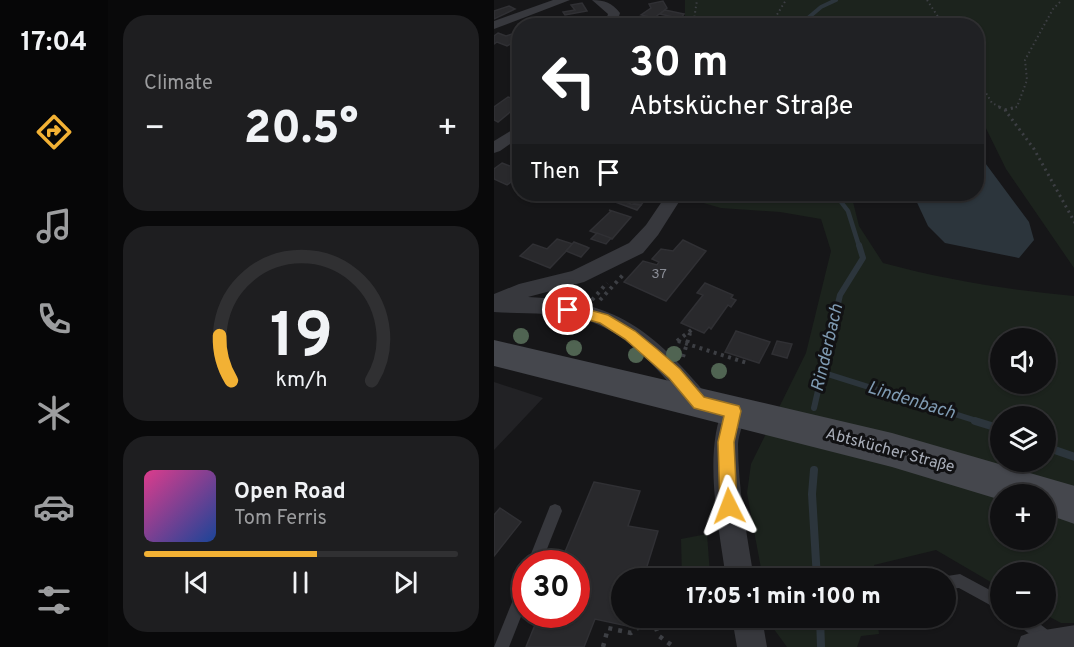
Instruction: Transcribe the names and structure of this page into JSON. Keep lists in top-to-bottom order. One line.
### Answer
{"streets":{"street":["Abtskücher Straße"]},"water":["Rinderbach","Lindenbach"],"house_numbers":["37"],"page":{"tabs":"17:04","tile":"Climate","turn":["30 m","Abtskücher Straße"],"heat":["−","20.5°","+"],"then":"Then","map_buttons":["+","−"],"song":["Open Road","Tom Ferris"],"limit":"30","trip":"17:05 · 1 min · 100 m","gauge":["19","km/h"]}}
